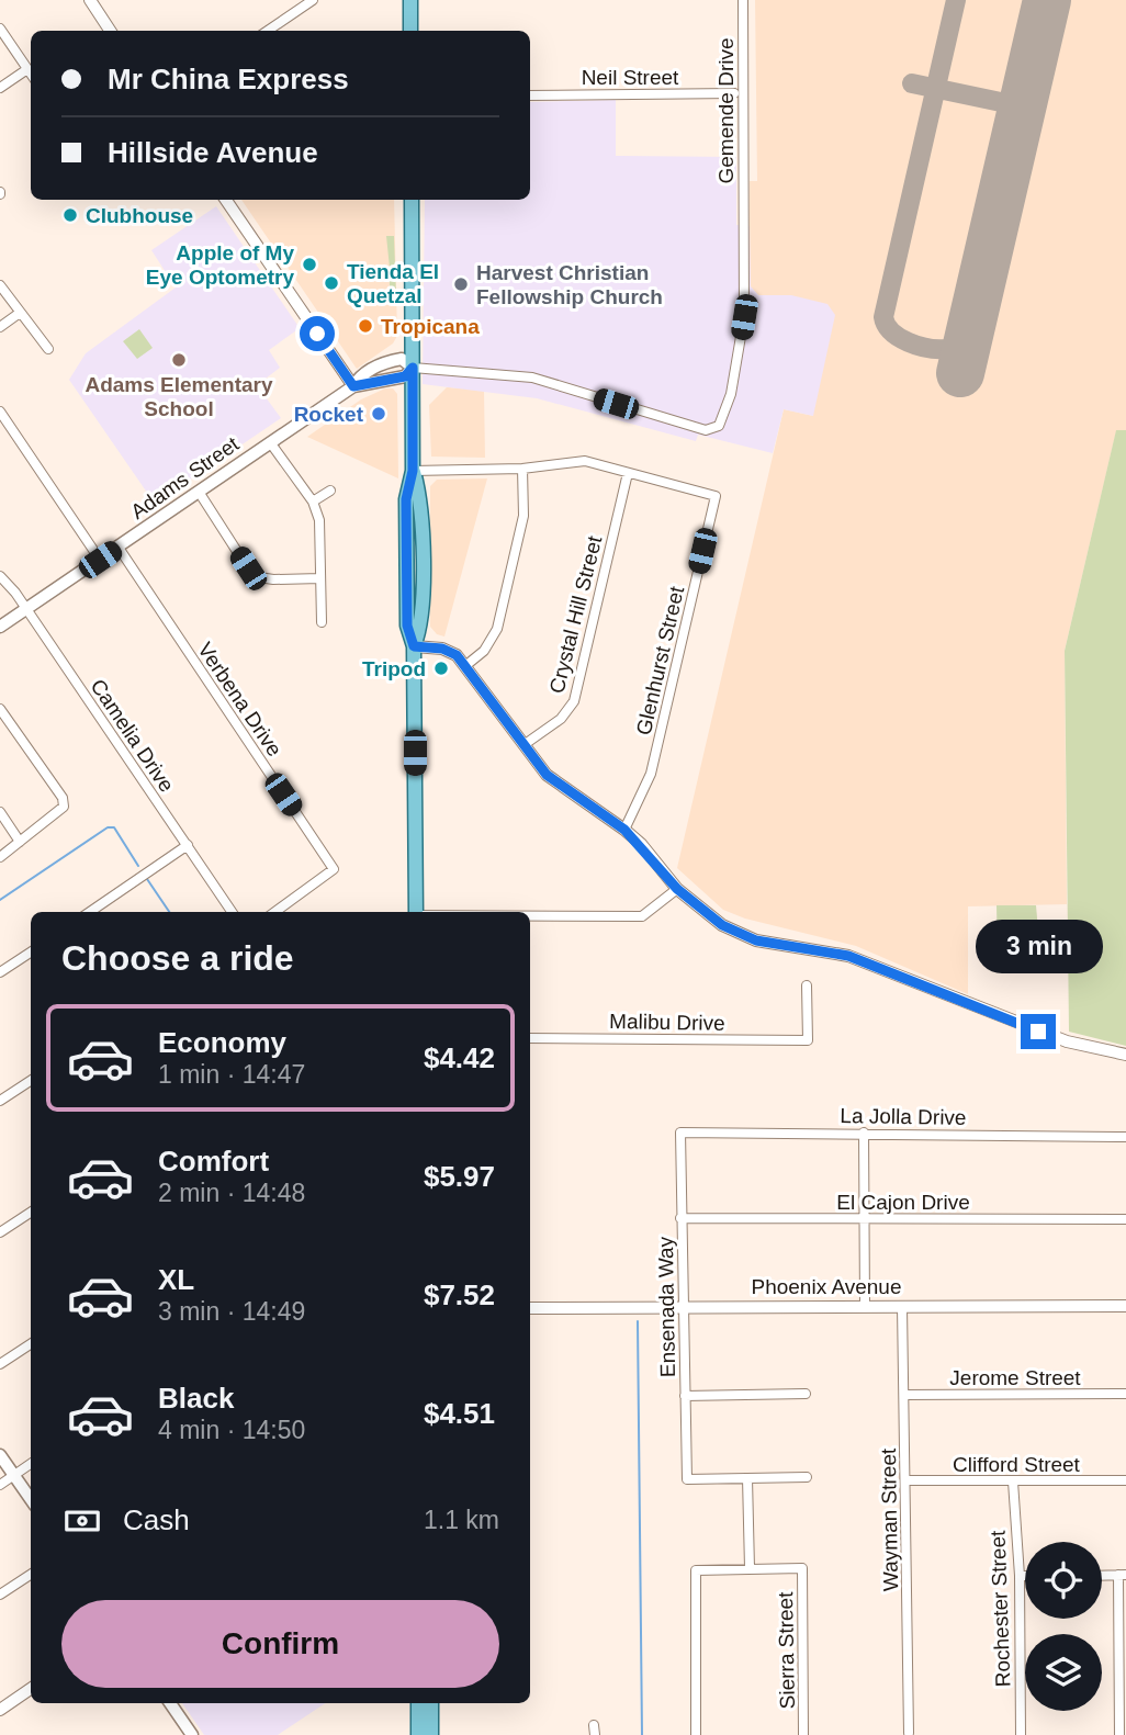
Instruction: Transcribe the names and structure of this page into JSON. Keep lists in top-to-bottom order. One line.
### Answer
{"streets":{"main road":["Adams Street"],"street":["Neil Street","Gemende Drive","Crystal Hill Street","Glenhurst Street","Verbena Drive","Camelia Drive","Malibu Drive","La Jolla Drive","El Cajon Drive","Phoenix Avenue","Ensenada Way","Jerome Street","Clifford Street","Wayman Street","Rochester Street","Sierra Street"]},"crossings":[["Gemende Drive","Adams Street"],["Adams Street","Verbena Drive"],["Adams Street","Camelia Drive"],["Crystal Hill Street","Glenhurst Street"],["La Jolla Drive","Ensenada Way"],["El Cajon Drive","Ensenada Way"],["Phoenix Avenue","Ensenada Way"],["Phoenix Avenue","Wayman Street"],["Jerome Street","Wayman Street"],["Clifford Street","Wayman Street"],["Clifford Street","Rochester Street"]],"places":["Clubhouse","Apple of My Eye Optometry","Tienda El Quetzal","Harvest Christian Fellowship Church","Tropicana","Adams Elementary School","Rocket","Tripod"],"page":{"banner":["Mr China Express","Hillside Avenue"],"heading":"Choose a ride","bubble":"3 min","list":[{"name":"Economy","note":"1 min · 14:47","value":"$4.42"},{"name":"Comfort","note":"2 min · 14:48","value":"$5.97"},{"name":"XL","note":"3 min · 14:49","value":"$7.52"},{"name":"Black","note":"4 min · 14:50","value":"$4.51"}],"pay":["Cash","1.1 km"],"buttons":"Confirm"}}
